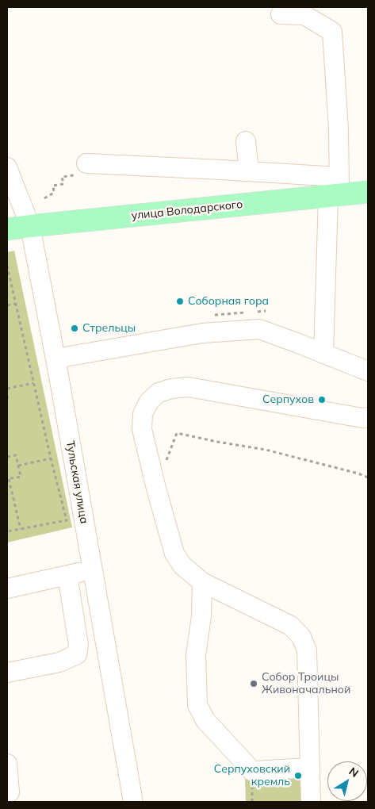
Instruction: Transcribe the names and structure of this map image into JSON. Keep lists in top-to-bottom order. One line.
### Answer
{"streets":{"main road":["улица Володарского"],"street":["Тульская улица"]},"crossings":[["улица Володарского","Тульская улица"]],"places":["Соборная гора","Стрельцы","Серпухов","Собор Троицы Живоначальной","Серпуховский кремль"],"north":"top right"}
